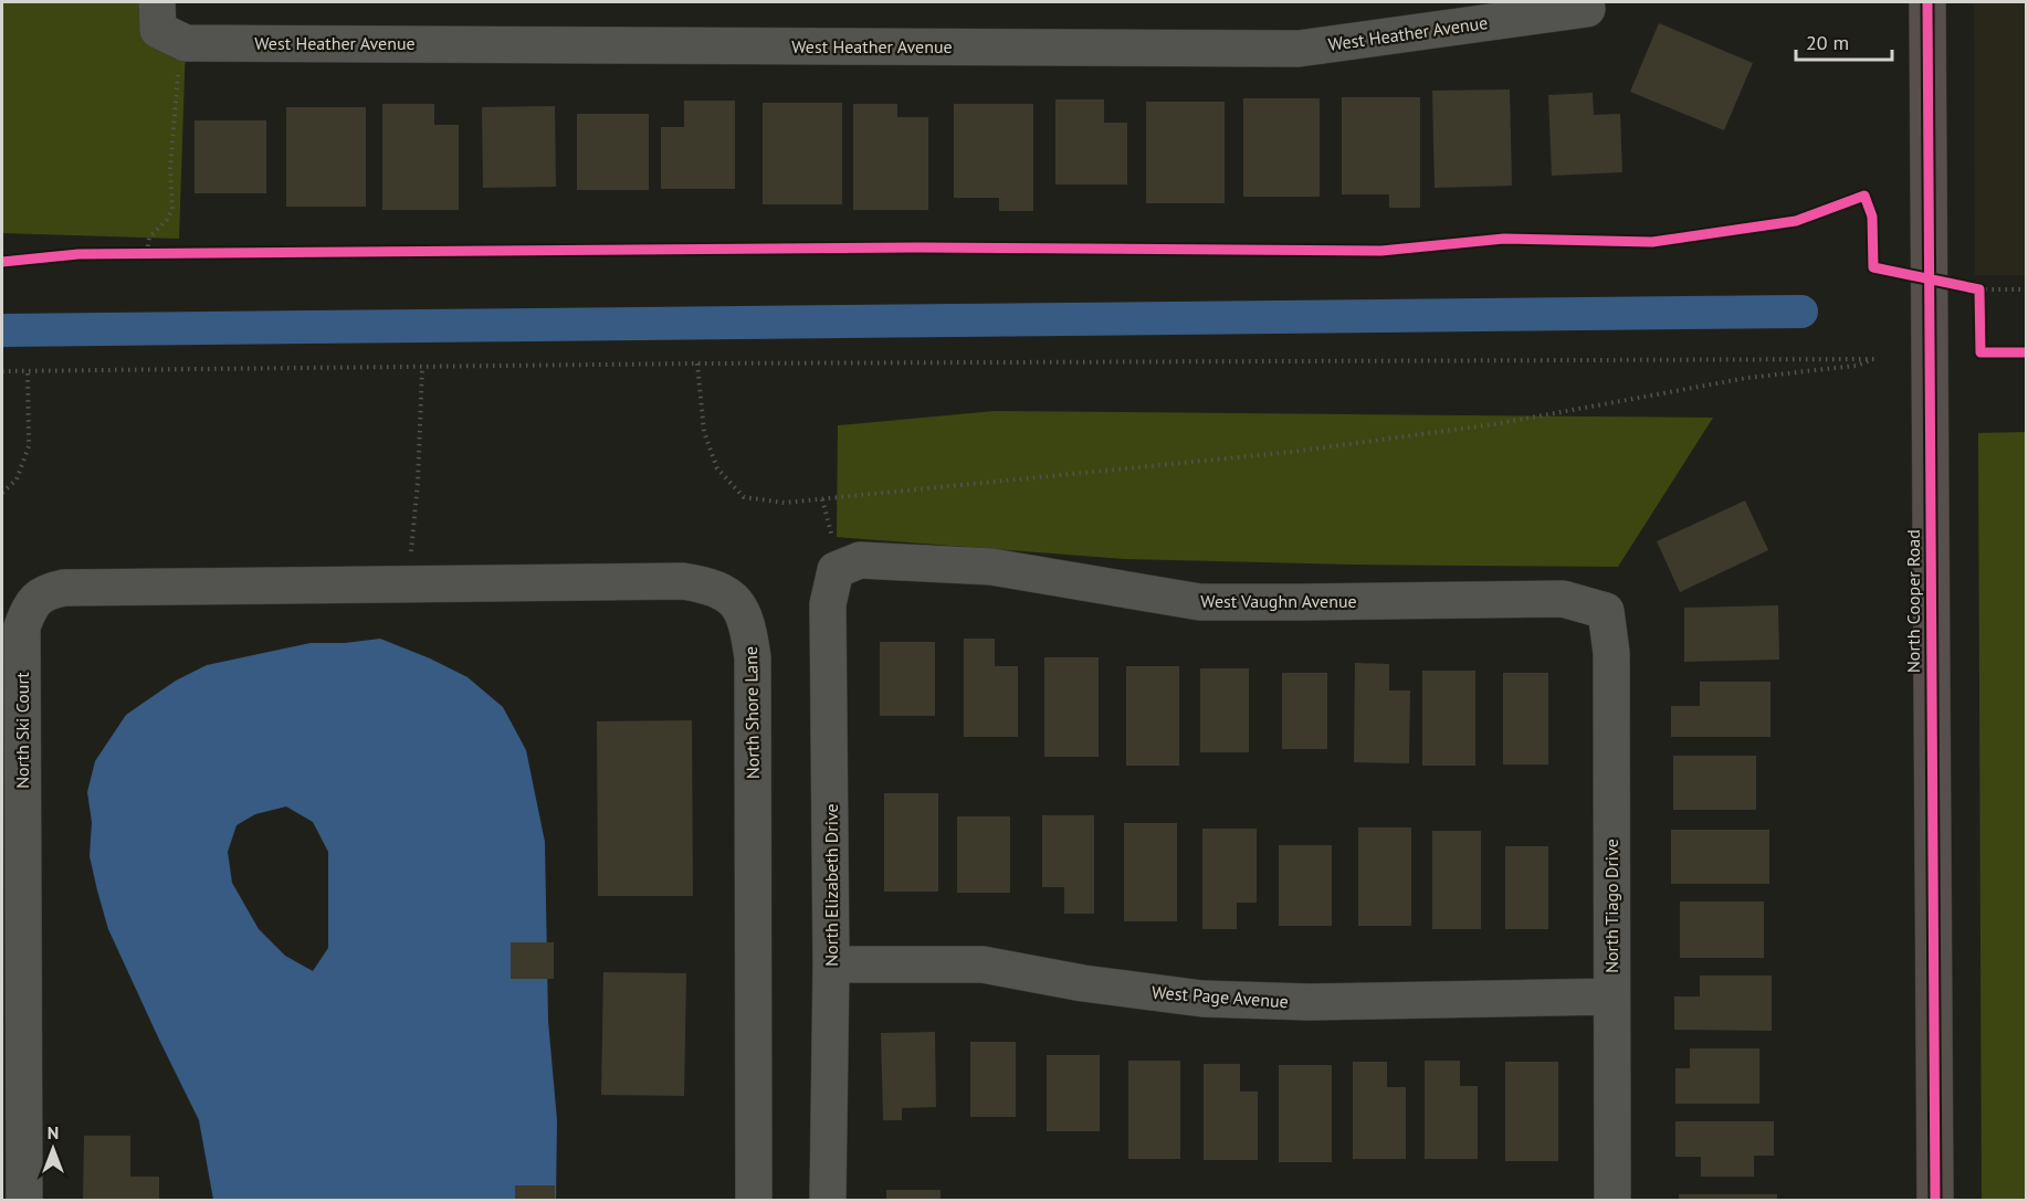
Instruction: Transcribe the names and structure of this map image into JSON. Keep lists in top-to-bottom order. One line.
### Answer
{"streets":{"main road":["North Cooper Road"],"street":["West Heather Avenue","West Vaughn Avenue","North Shore Lane","North Ski Court","North Elizabeth Drive","North Tiago Drive","West Page Avenue"]},"crossings":[["West Vaughn Avenue","North Elizabeth Drive"],["West Vaughn Avenue","North Tiago Drive"],["North Shore Lane","North Ski Court"],["North Elizabeth Drive","West Page Avenue"],["North Tiago Drive","West Page Avenue"]],"scale_bar":"20 m","north":"top"}
